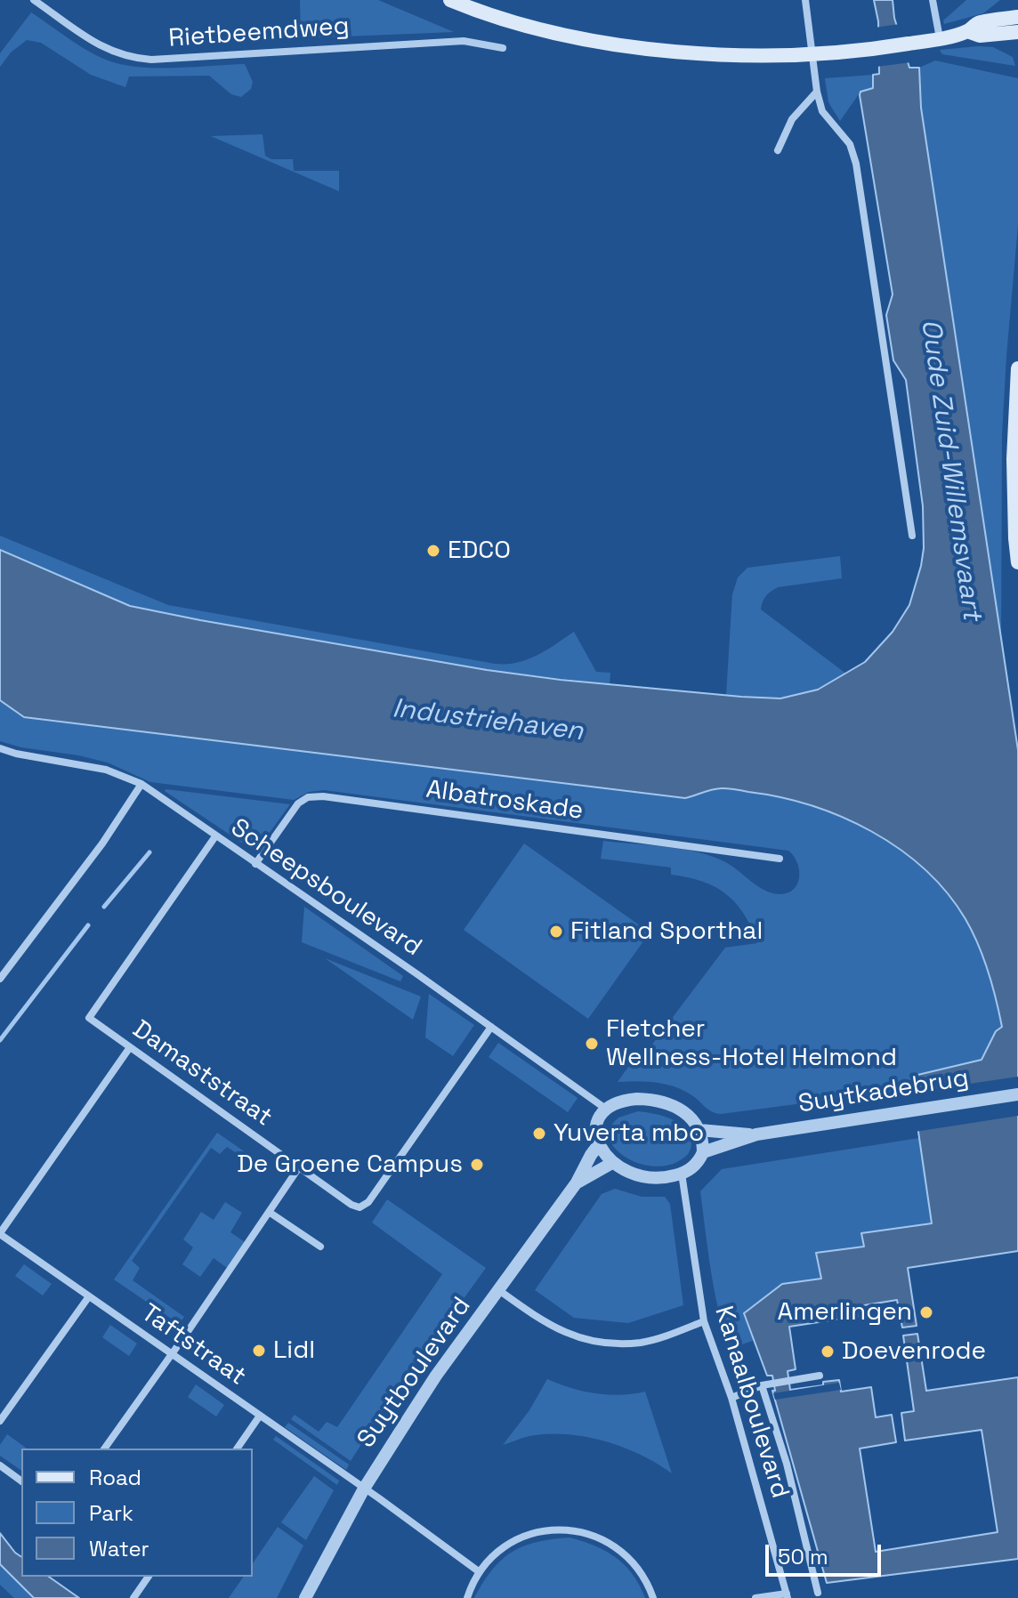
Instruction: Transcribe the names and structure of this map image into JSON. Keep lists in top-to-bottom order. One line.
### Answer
{"streets":{"street":["Rietbeemdweg","Albatroskade","Scheepsboulevard","Damaststraat","Suytkadebrug","Taftstraat","Suytboulevard","Kanaalboulevard"]},"crossings":[["Albatroskade","Scheepsboulevard"],["Scheepsboulevard","Damaststraat"],["Scheepsboulevard","Suytkadebrug"],["Scheepsboulevard","Suytboulevard"],["Scheepsboulevard","Kanaalboulevard"],["Suytkadebrug","Suytboulevard"],["Suytkadebrug","Kanaalboulevard"],["Taftstraat","Suytboulevard"],["Suytboulevard","Kanaalboulevard"]],"water":["Oude Zuid-Willemsvaart","Industriehaven"],"places":["EDCO","Fitland Sporthal","Fletcher Wellness-Hotel Helmond","Yuverta mbo","De Groene Campus","Amerlingen","Lidl","Doevenrode"],"legend":["Road","Park","Water"],"scale_bar":"50 m"}
